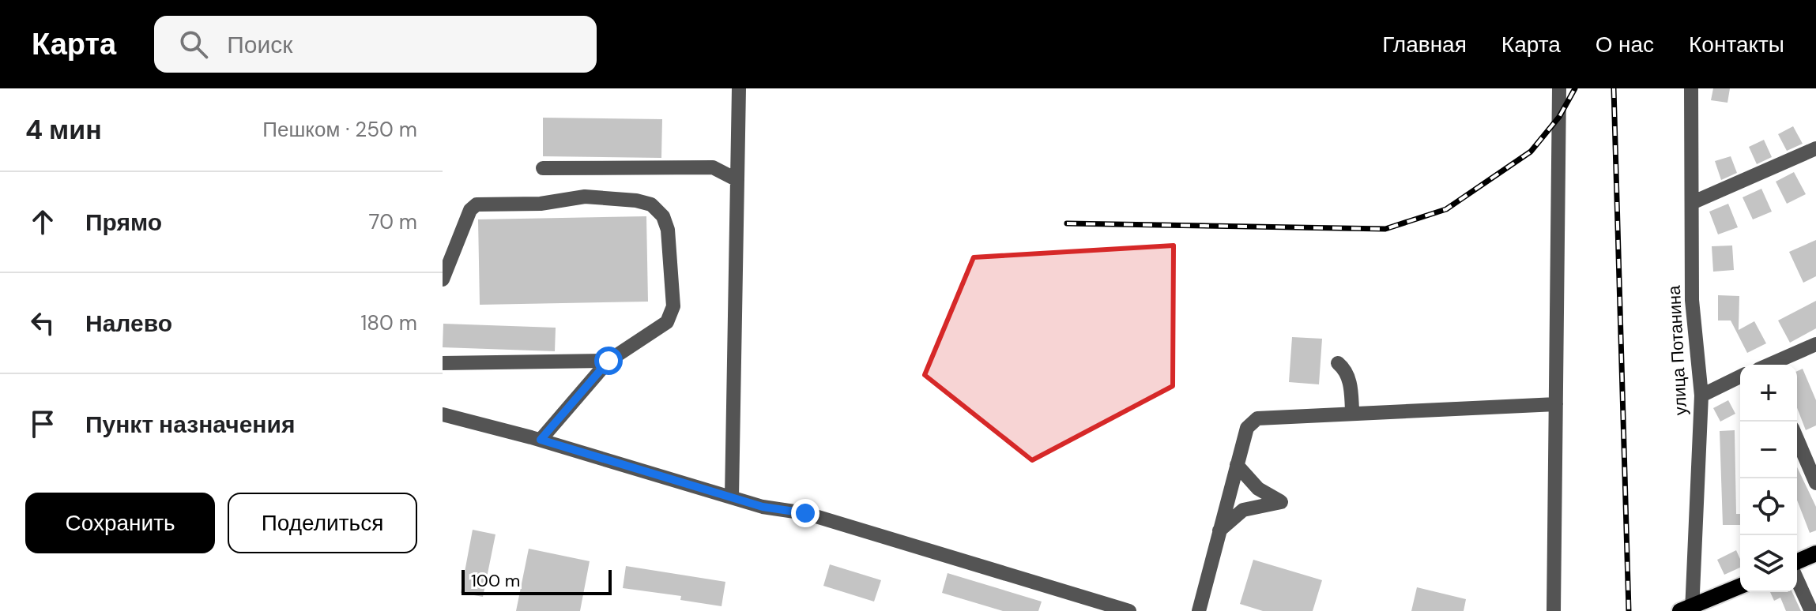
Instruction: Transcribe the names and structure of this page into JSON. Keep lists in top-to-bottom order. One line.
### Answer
{"streets":{"street":["улица Потанина"]},"scale_bar":"100 m","page":{"header":"Карта","search":"Поиск","nav":["Главная","Карта","О нас","Контакты"],"heading":["4 мин","Пешком · 250 m"],"list":[["Прямо","70 m"],["Налево","180 m"],"Пункт назначения"],"map_buttons":["+","−"],"buttons":["Сохранить","Поделиться"],"scale":"100 m"}}
